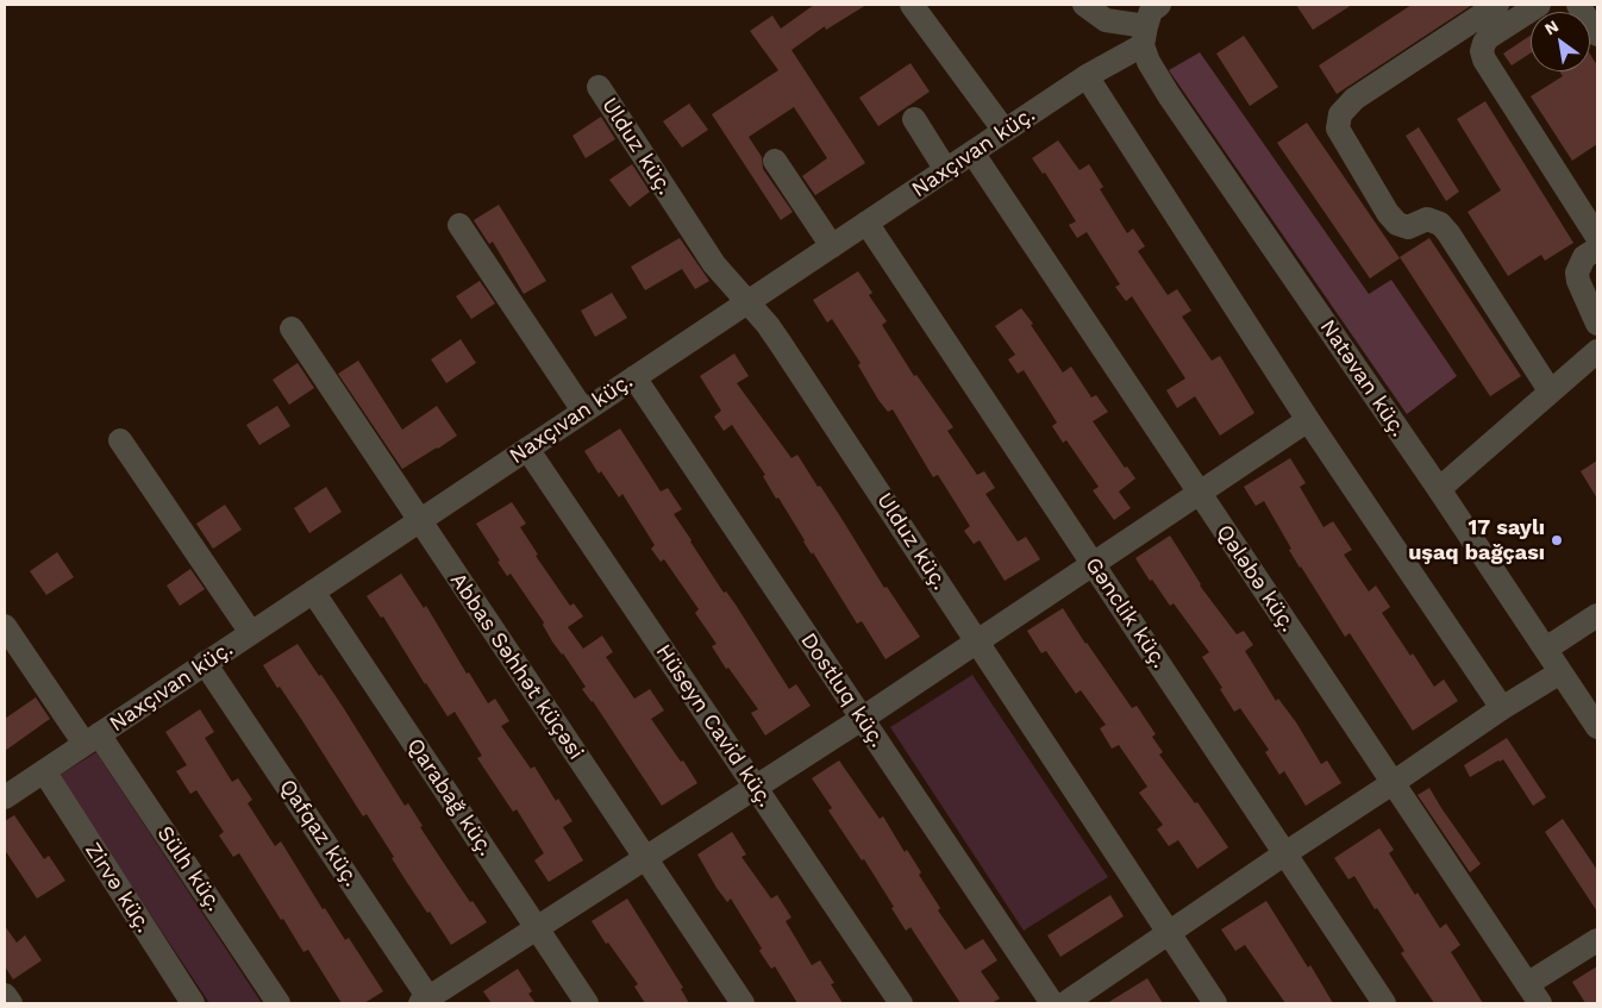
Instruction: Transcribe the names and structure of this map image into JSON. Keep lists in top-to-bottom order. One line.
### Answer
{"streets":{"street":["Ulduz küç.","Naxçıvan küç.","Natəvan küç.","Qələbə küç.","Gənclik küç.","Abbas Səhhət küçəsi","Dostluq küç.","Hüseyn Cavid küç.","Qarabağ küç.","Qafqaz küç.","Sülh küç.","Zirvə küç."]},"crossings":[["Ulduz küç.","Naxçıvan küç."],["Naxçıvan küç.","Natəvan küç."],["Naxçıvan küç.","Qələbə küç."],["Naxçıvan küç.","Gənclik küç."],["Naxçıvan küç.","Abbas Səhhət küçəsi"],["Naxçıvan küç.","Dostluq küç."],["Naxçıvan küç.","Hüseyn Cavid küç."],["Naxçıvan küç.","Qarabağ küç."],["Naxçıvan küç.","Qafqaz küç."],["Naxçıvan küç.","Sülh küç."],["Naxçıvan küç.","Zirvə küç."]],"places":["17 saylı uşaq bağçası"],"north":"top left"}
